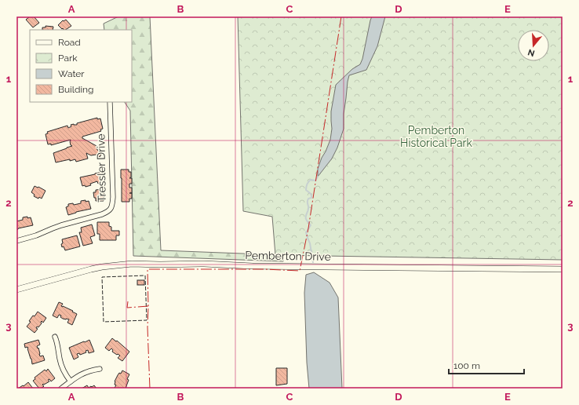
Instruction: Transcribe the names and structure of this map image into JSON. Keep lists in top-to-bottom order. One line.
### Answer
{"streets":{"street":["Tressler Drive","Pemberton Drive"]},"parks":["Pemberton Historical Park"],"legend":["Road","Park","Water","Building"],"scale_bar":"100 m","north":"bottom","grid":{"columns":["A","B","C","D","E"],"rows":["1","2","3"]}}
